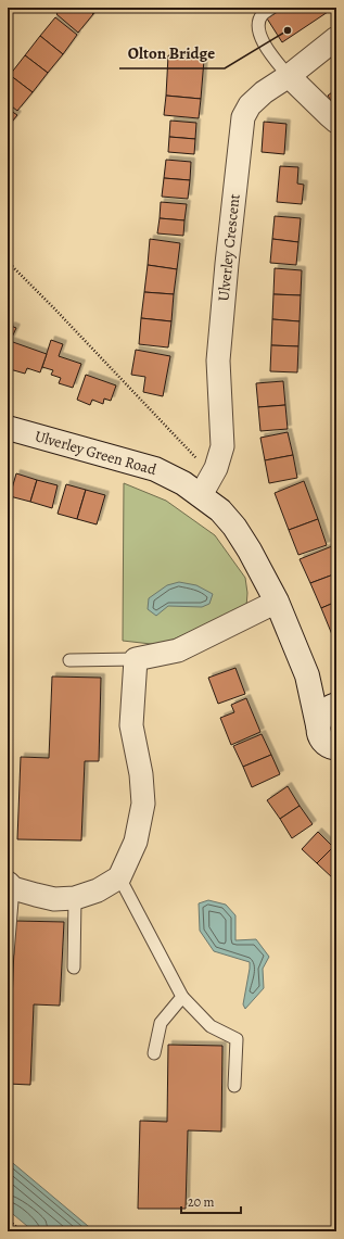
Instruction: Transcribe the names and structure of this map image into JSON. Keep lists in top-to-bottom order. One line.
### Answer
{"streets":{"street":["Ulverley Crescent","Ulverley Green Road"]},"crossings":[["Ulverley Crescent","Ulverley Green Road"]],"places":["Olton Bridge"],"scale_bar":"20 m"}
